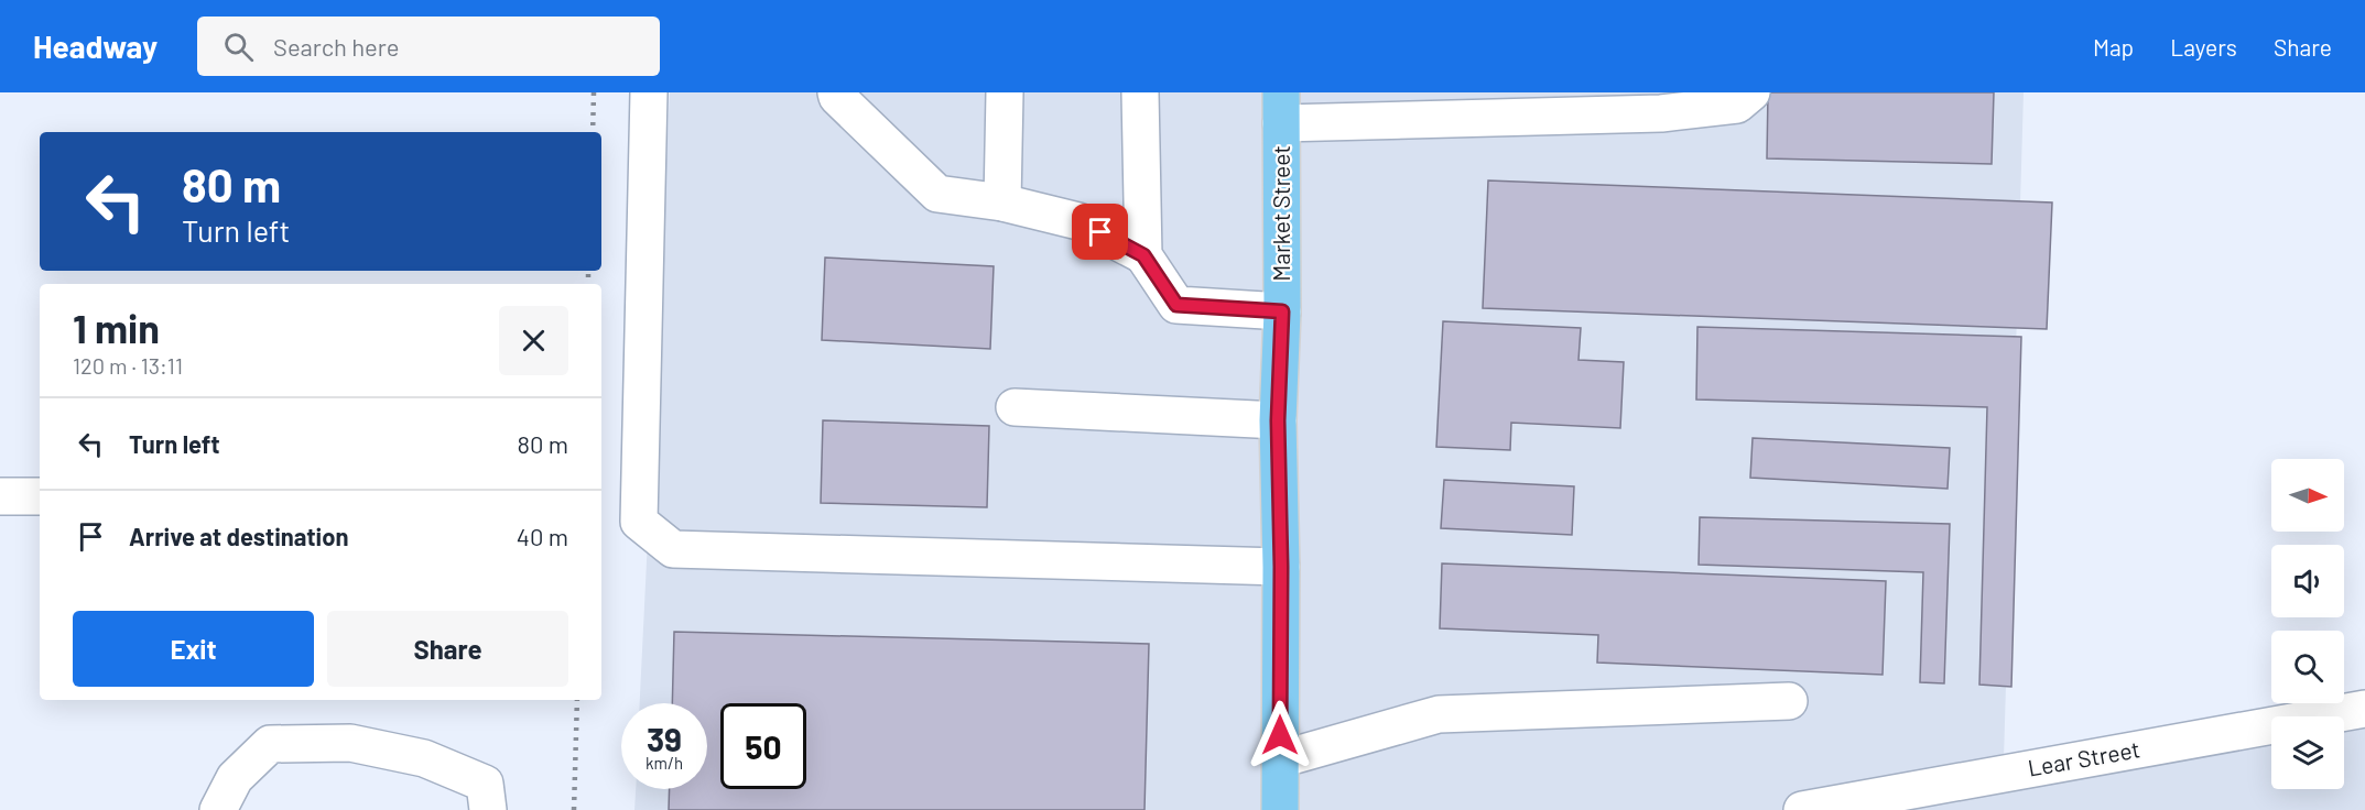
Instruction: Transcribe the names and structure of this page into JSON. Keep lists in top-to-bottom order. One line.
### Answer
{"streets":{"main road":["Market Street"],"street":["Lear Street"]},"north":"right","page":{"header":"Headway","search":"Search here","nav":["Map","Layers","Share"],"turn":["80 m","Turn left"],"heading":["1 min","120 m · 13:11"],"list":[{"name":"Turn left","value":"80 m"},{"name":"Arrive at destination","value":"40 m"}],"buttons":["Exit","Share"],"speed":"39 km/h","limit":"50"}}
